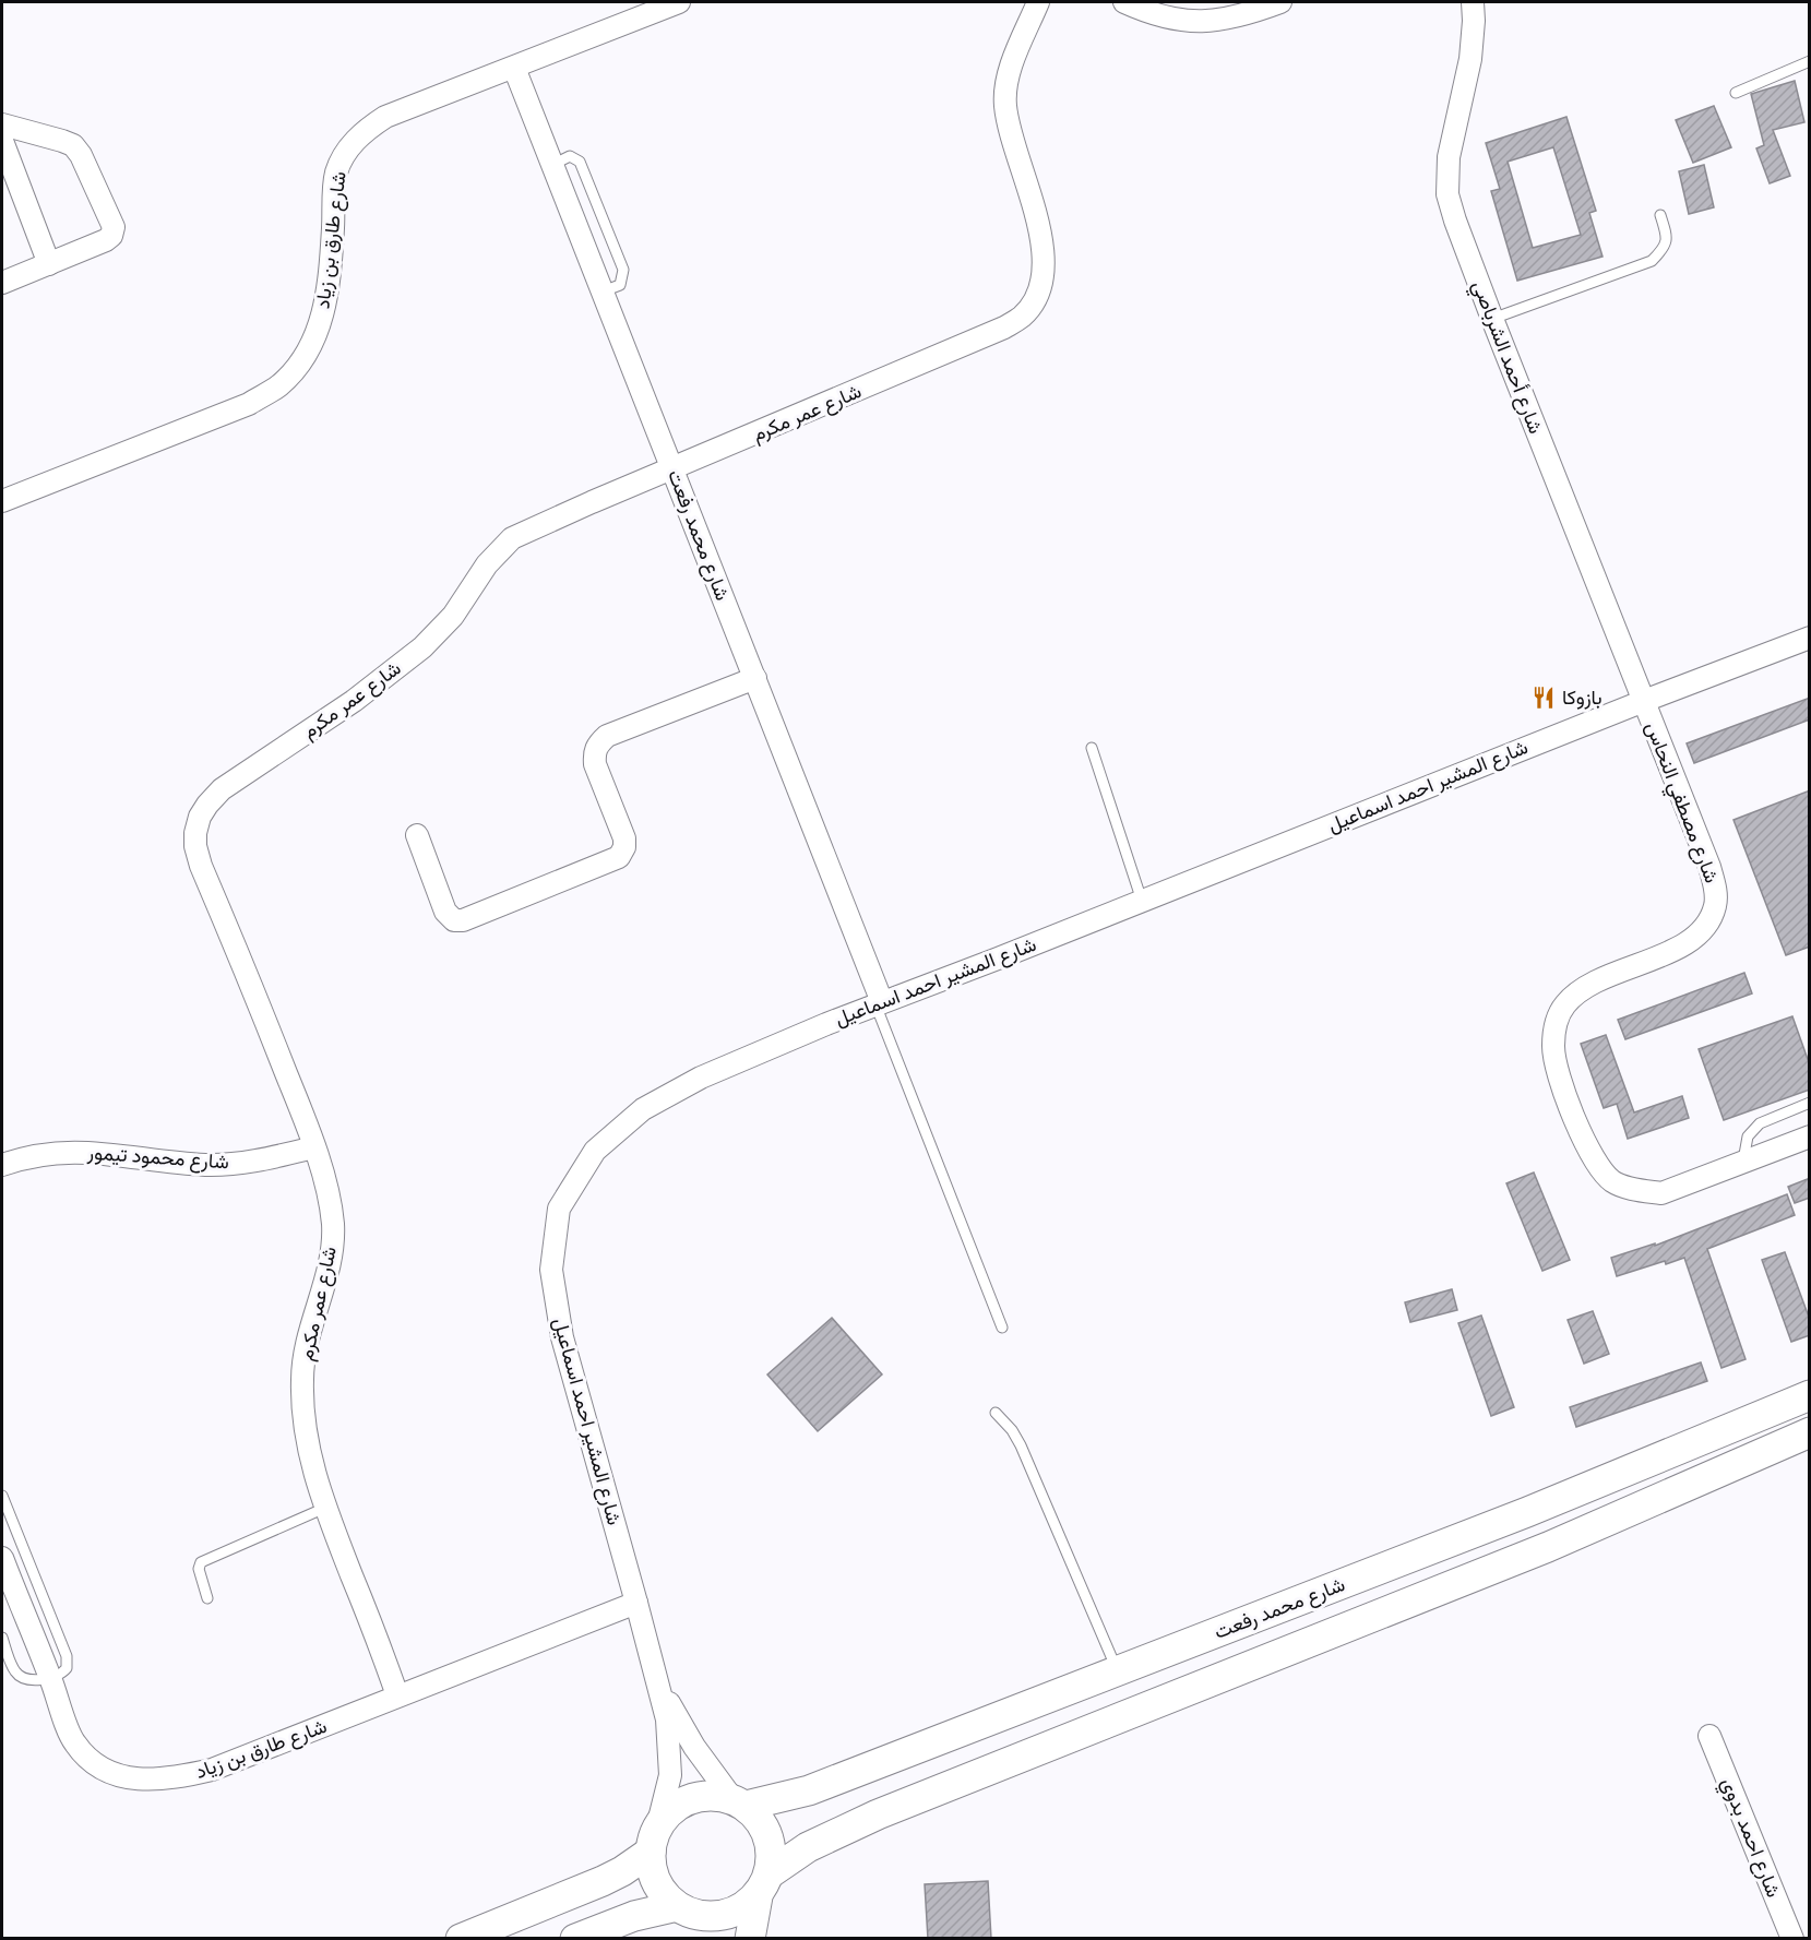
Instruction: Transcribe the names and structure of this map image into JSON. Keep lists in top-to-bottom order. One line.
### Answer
{"streets":{"street":["شارع طارق بن زياد","شارع أحمد الشرباصي","شارع عمر مكرم","شارع محمد رفعت","شارع المشير احمد اسماعيل","شارع مصطفي النحاس","شارع محمود تيمور","شارع احمد بدوي"]},"crossings":[["شارع طارق بن زياد","شارع عمر مكرم"],["شارع طارق بن زياد","شارع محمد رفعت"],["شارع طارق بن زياد","شارع المشير احمد اسماعيل"],["شارع أحمد الشرباصي","شارع المشير احمد اسماعيل"],["شارع أحمد الشرباصي","شارع مصطفي النحاس"],["شارع عمر مكرم","شارع محمد رفعت"],["شارع عمر مكرم","شارع محمود تيمور"],["شارع محمد رفعت","شارع المشير احمد اسماعيل"],["شارع المشير احمد اسماعيل","شارع مصطفي النحاس"]],"places":{"restaurant":["بازوكا"]}}
